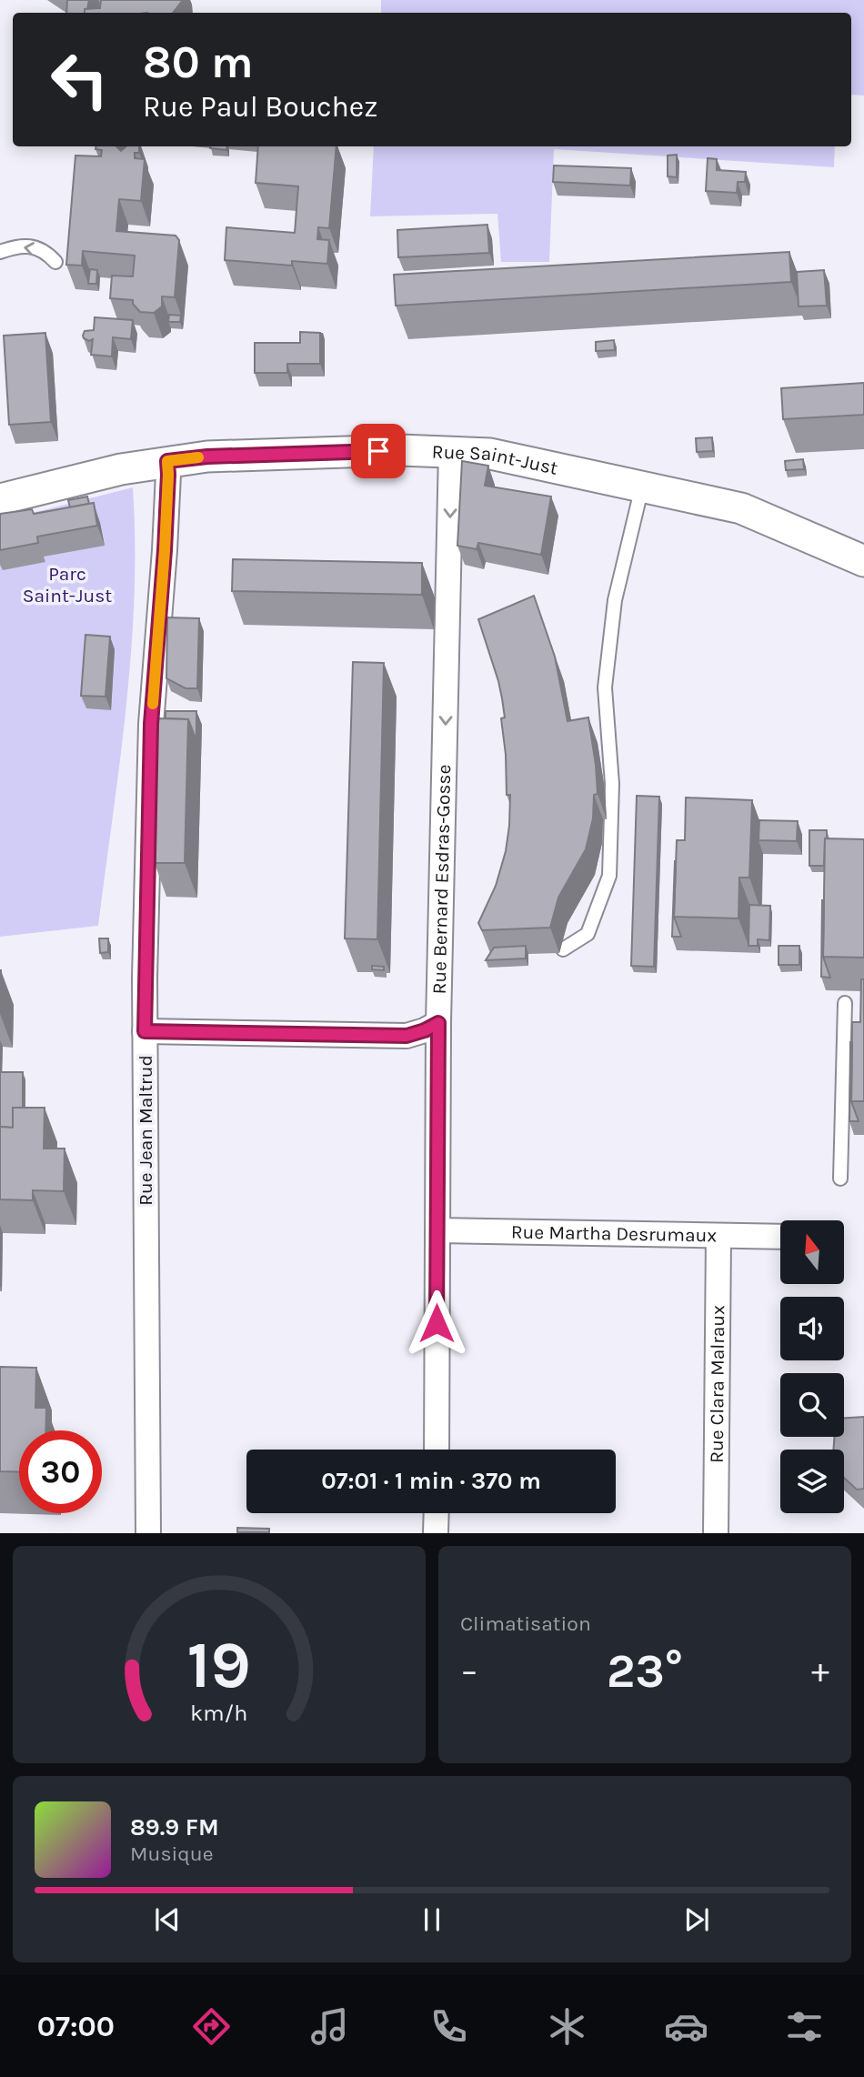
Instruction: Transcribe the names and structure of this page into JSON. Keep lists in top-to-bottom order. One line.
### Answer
{"streets":{"street":["Rue Saint-Just","Rue Bernard Esdras-Gosse","Rue Jean Maltrud","Rue Martha Desrumaux","Rue Clara Malraux"]},"crossings":[["Rue Saint-Just","Rue Bernard Esdras-Gosse"],["Rue Saint-Just","Rue Jean Maltrud"],["Rue Bernard Esdras-Gosse","Rue Martha Desrumaux"],["Rue Martha Desrumaux","Rue Clara Malraux"]],"one_way":["Rue Bernard Esdras-Gosse"],"parks":["Parc Saint-Just"],"north":"top","page":{"turn":["80 m","Rue Paul Bouchez"],"limit":"30","trip":"07:01 · 1 min · 370 m","tile":"Climatisation","heat":["−","23°","+"],"song":["89.9 FM","Musique"],"tabs":"07:00","gauge":["19","km/h"]}}
